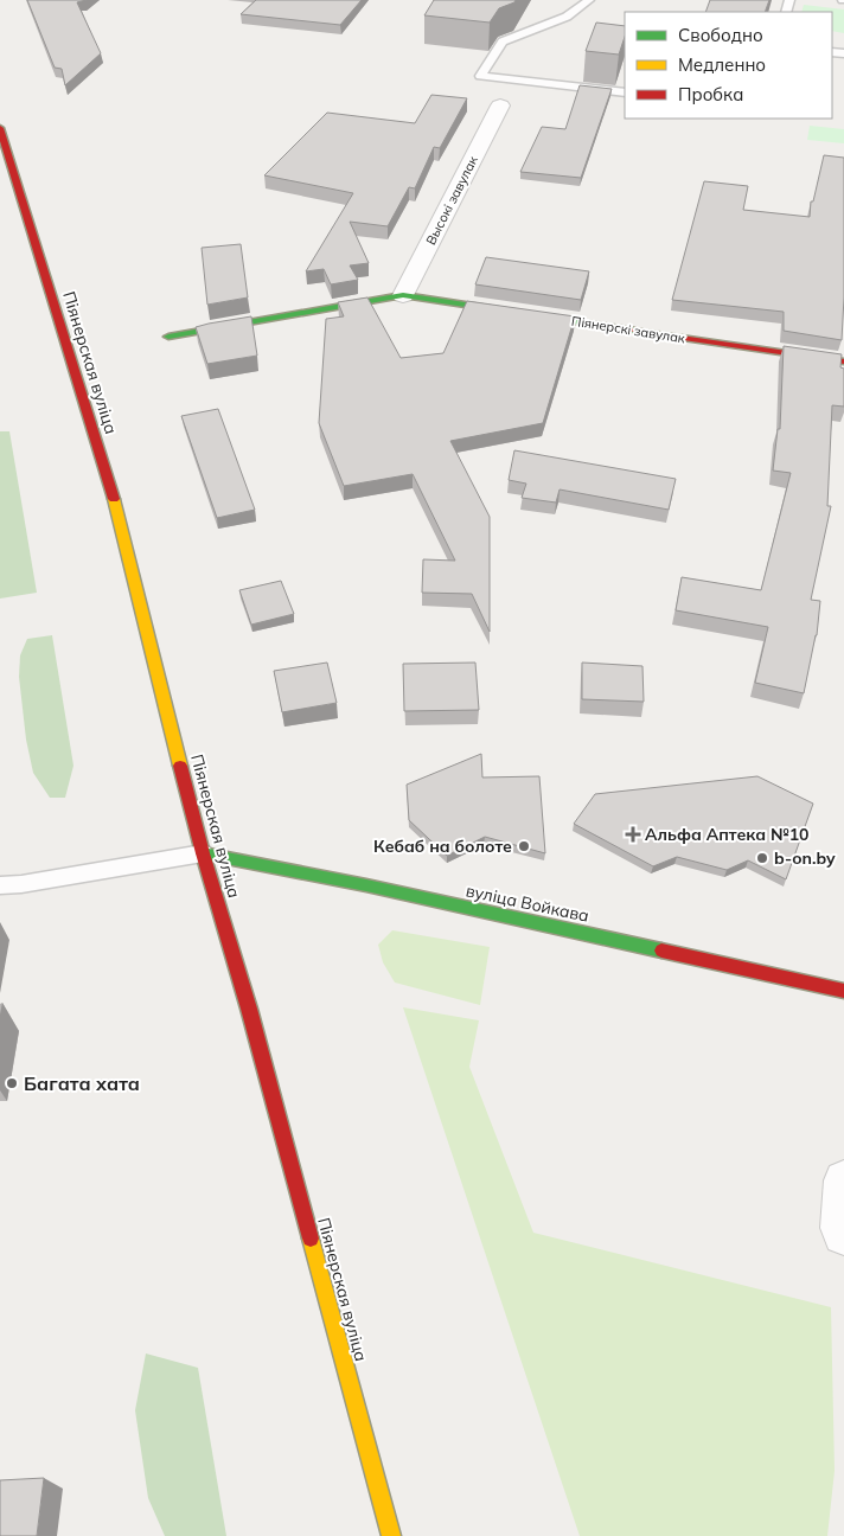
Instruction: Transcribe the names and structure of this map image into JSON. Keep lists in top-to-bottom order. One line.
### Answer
{"streets":{"main road":["Піянерскі завулак","Піянерская вуліца","вуліца Войкава"],"street":["Высокі завулак"]},"crossings":[["Высокі завулак","Піянерскі завулак"],["Піянерская вуліца","вуліца Войкава"]],"places":{"health":["Альфа Аптека №10"],"other":["Кебаб на болоте","b-on.by","Багата хата"]},"legend":["Свободно","Медленно","Пробка"]}
